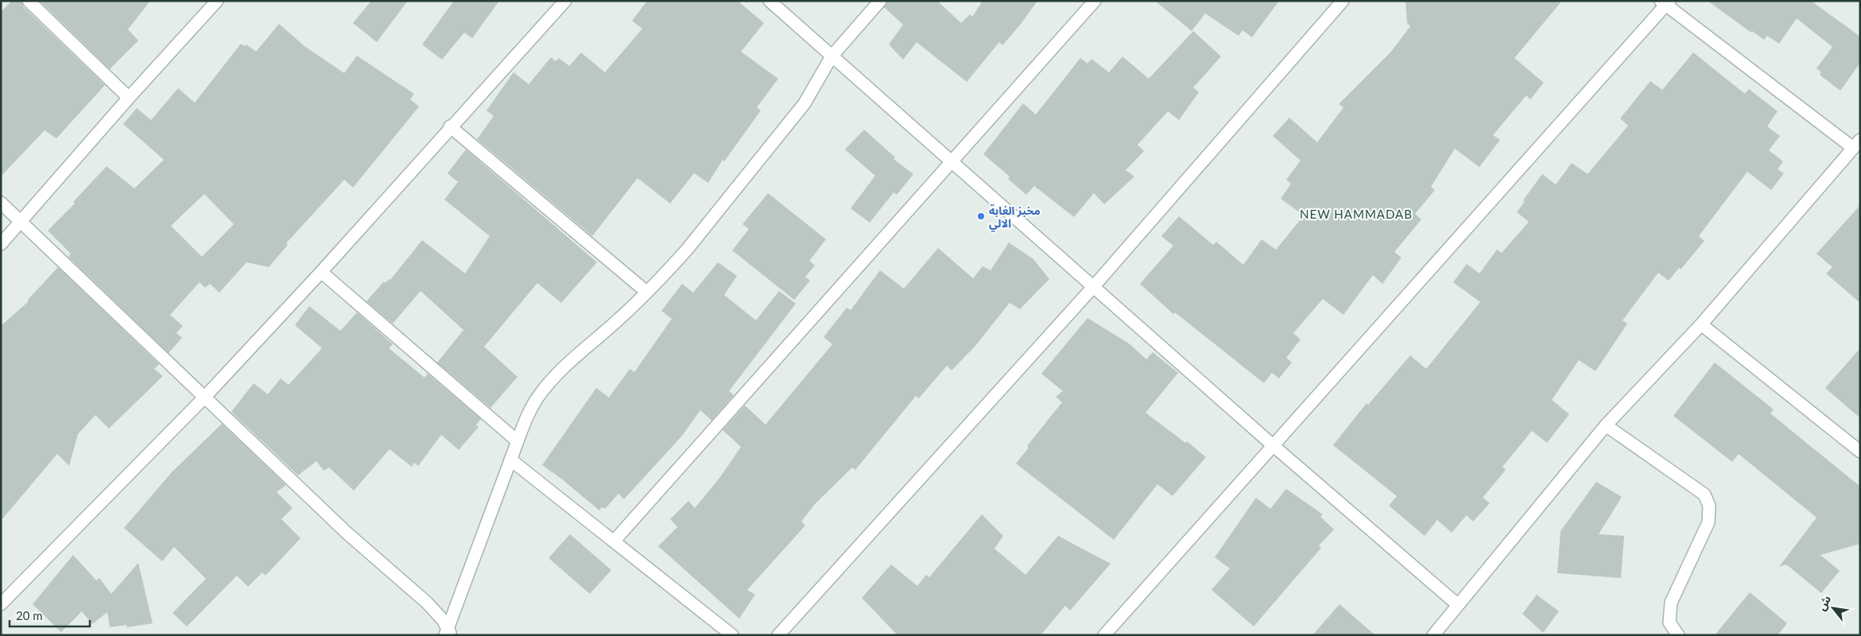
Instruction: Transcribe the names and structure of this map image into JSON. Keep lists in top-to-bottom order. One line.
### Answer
{"districts":["NEW HAMMADAB"],"places":["مخبز الغابة الالي"],"scale_bar":"20 m","north":"top left"}
